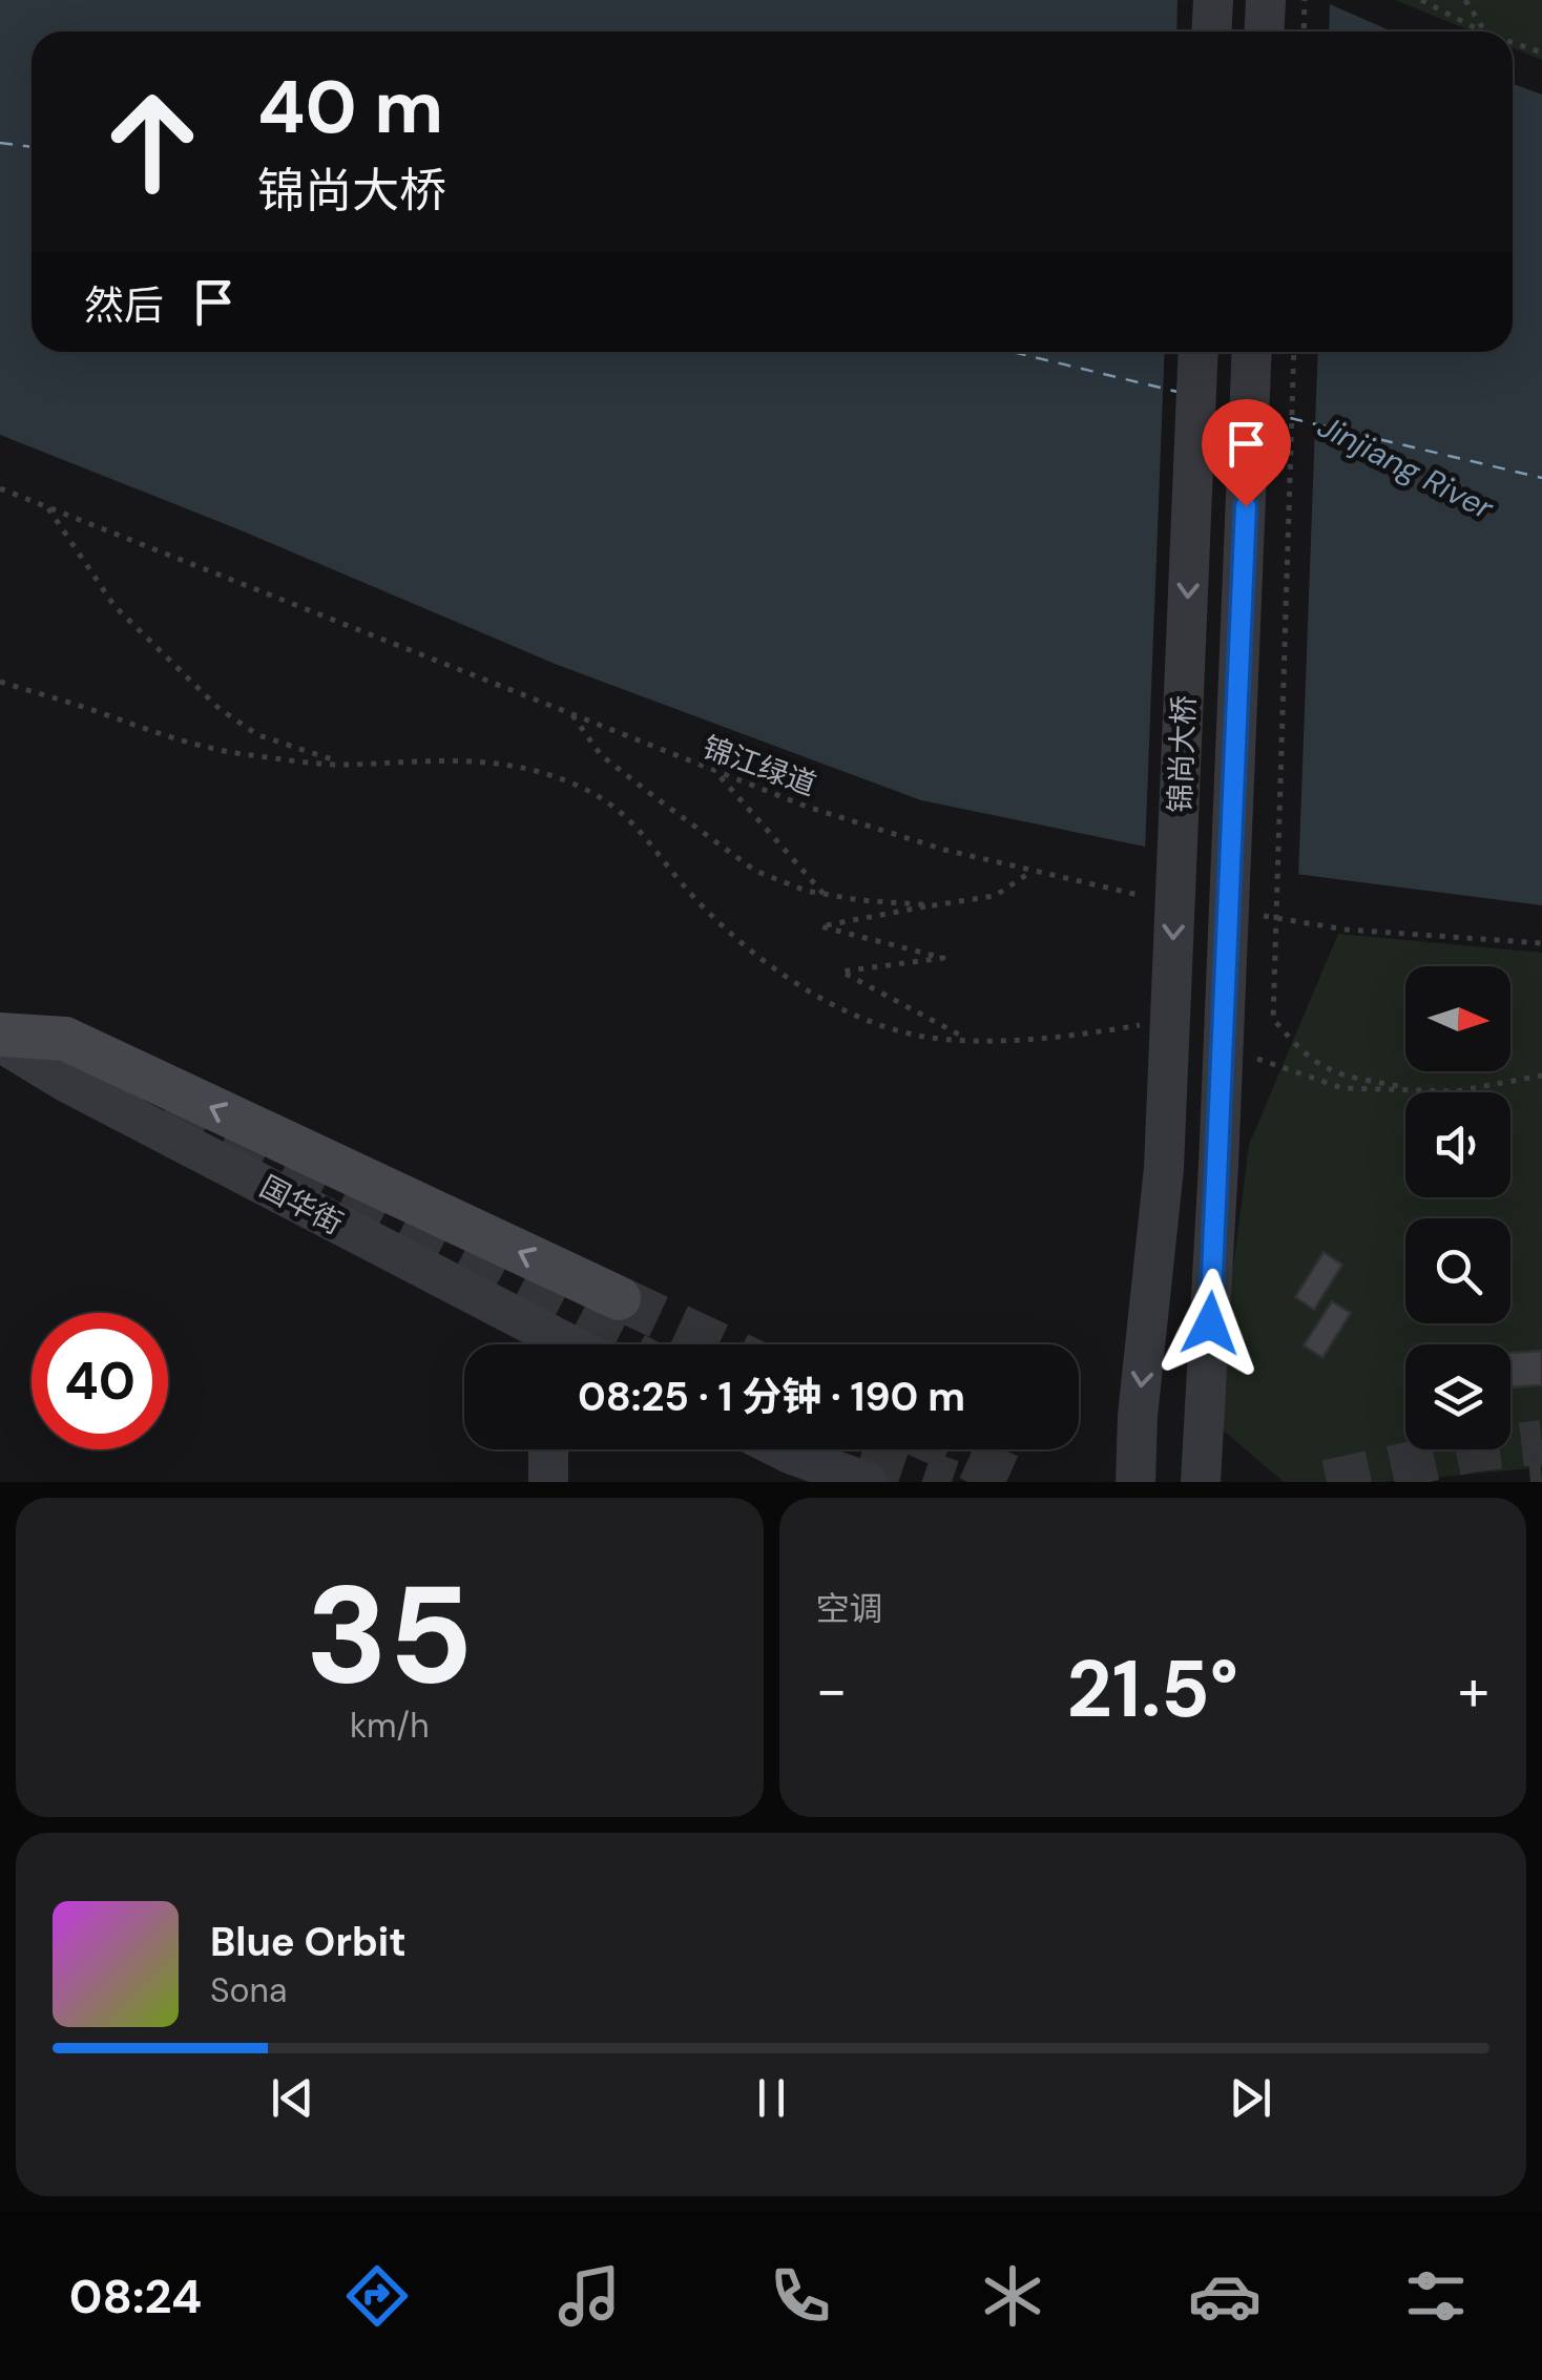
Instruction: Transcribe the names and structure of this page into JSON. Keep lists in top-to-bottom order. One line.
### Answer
{"streets":{"street":["锦尚大桥","国华街"],"path":["锦江绿道"]},"water":["Jinjiang River"],"north":"right","page":{"turn":["40 m","锦尚大桥"],"then":"然后","limit":"40","trip":"08:25 · 1 分钟 · 190 m","tile":[["35","km/h"],"空调"],"heat":["−","21.5°","+"],"song":["Blue Orbit","Sona"],"tabs":"08:24"}}
